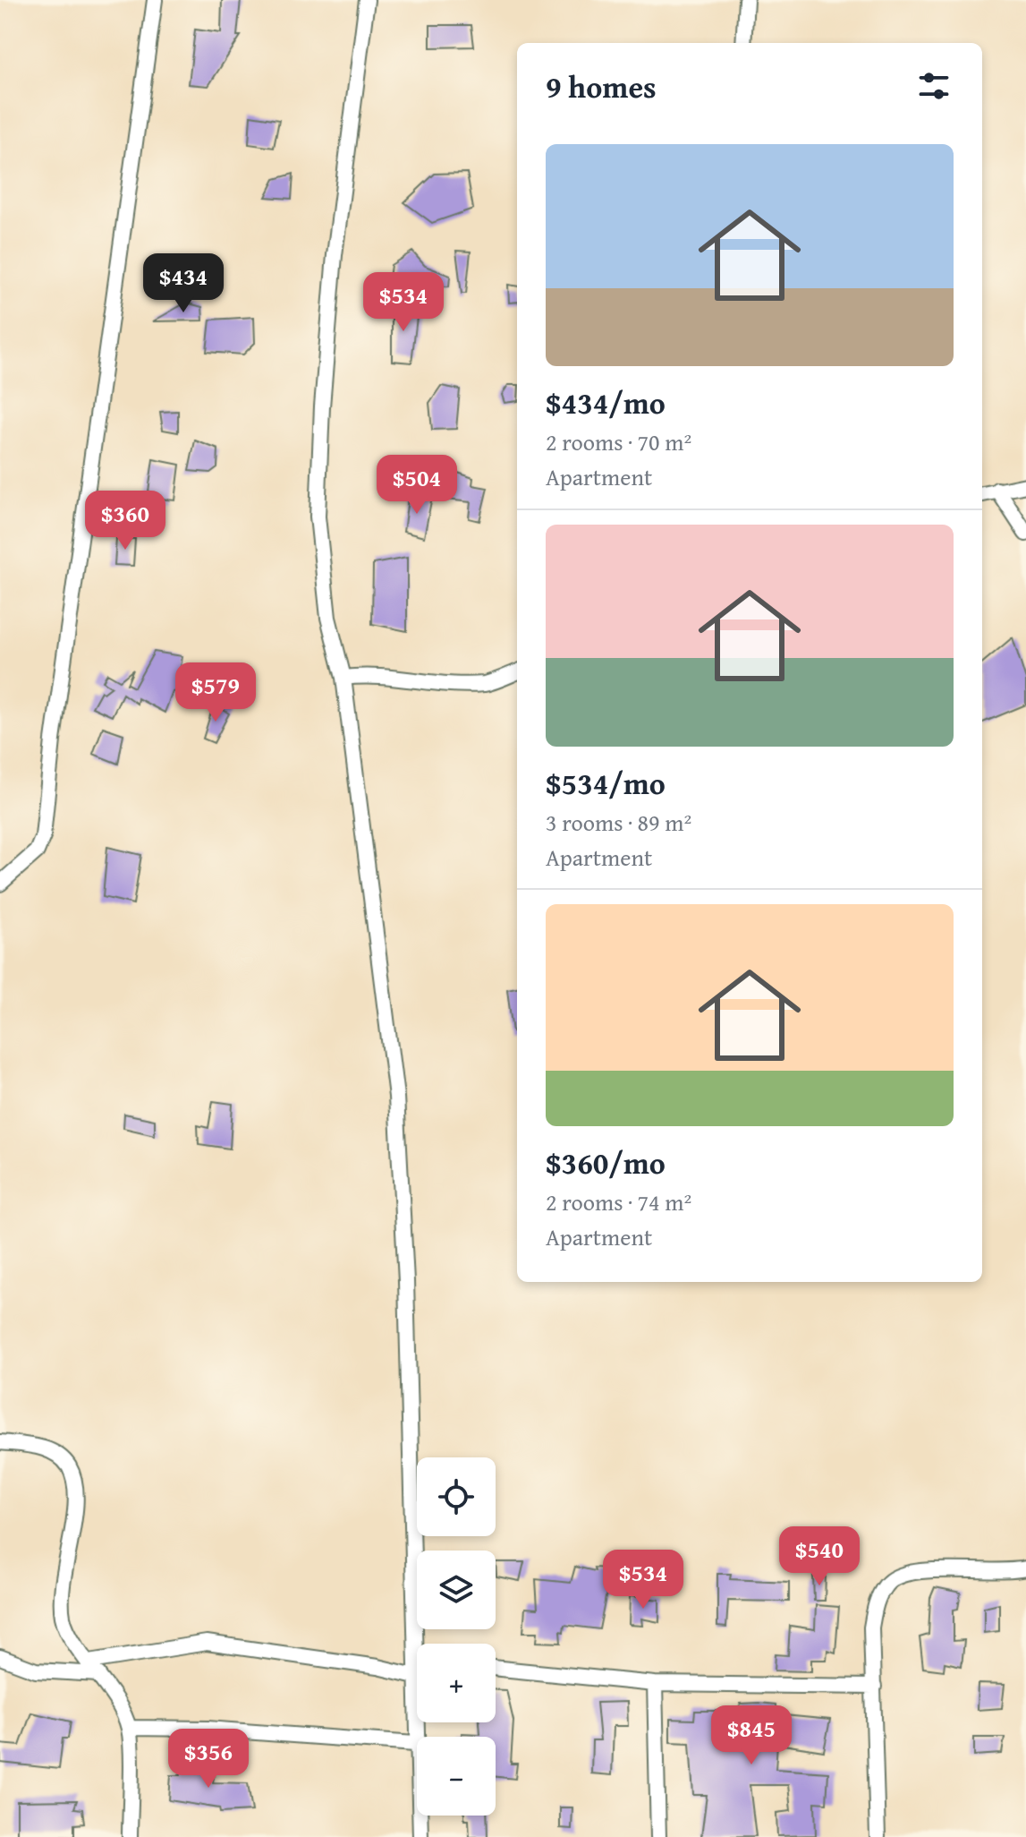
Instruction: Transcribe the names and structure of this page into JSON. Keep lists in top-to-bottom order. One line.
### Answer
{"page":{"heading":"9 homes","list":[{"name":"$434/mo","note":"2 rooms · 70 m² · Apartment"},{"name":"$534/mo","note":"3 rooms · 89 m² · Apartment"},{"name":"$360/mo","note":"2 rooms · 74 m² · Apartment"}],"price":["$434","$534","$504","$360","$579","$540","$534","$845","$356"],"map_buttons":["+","−"]}}
